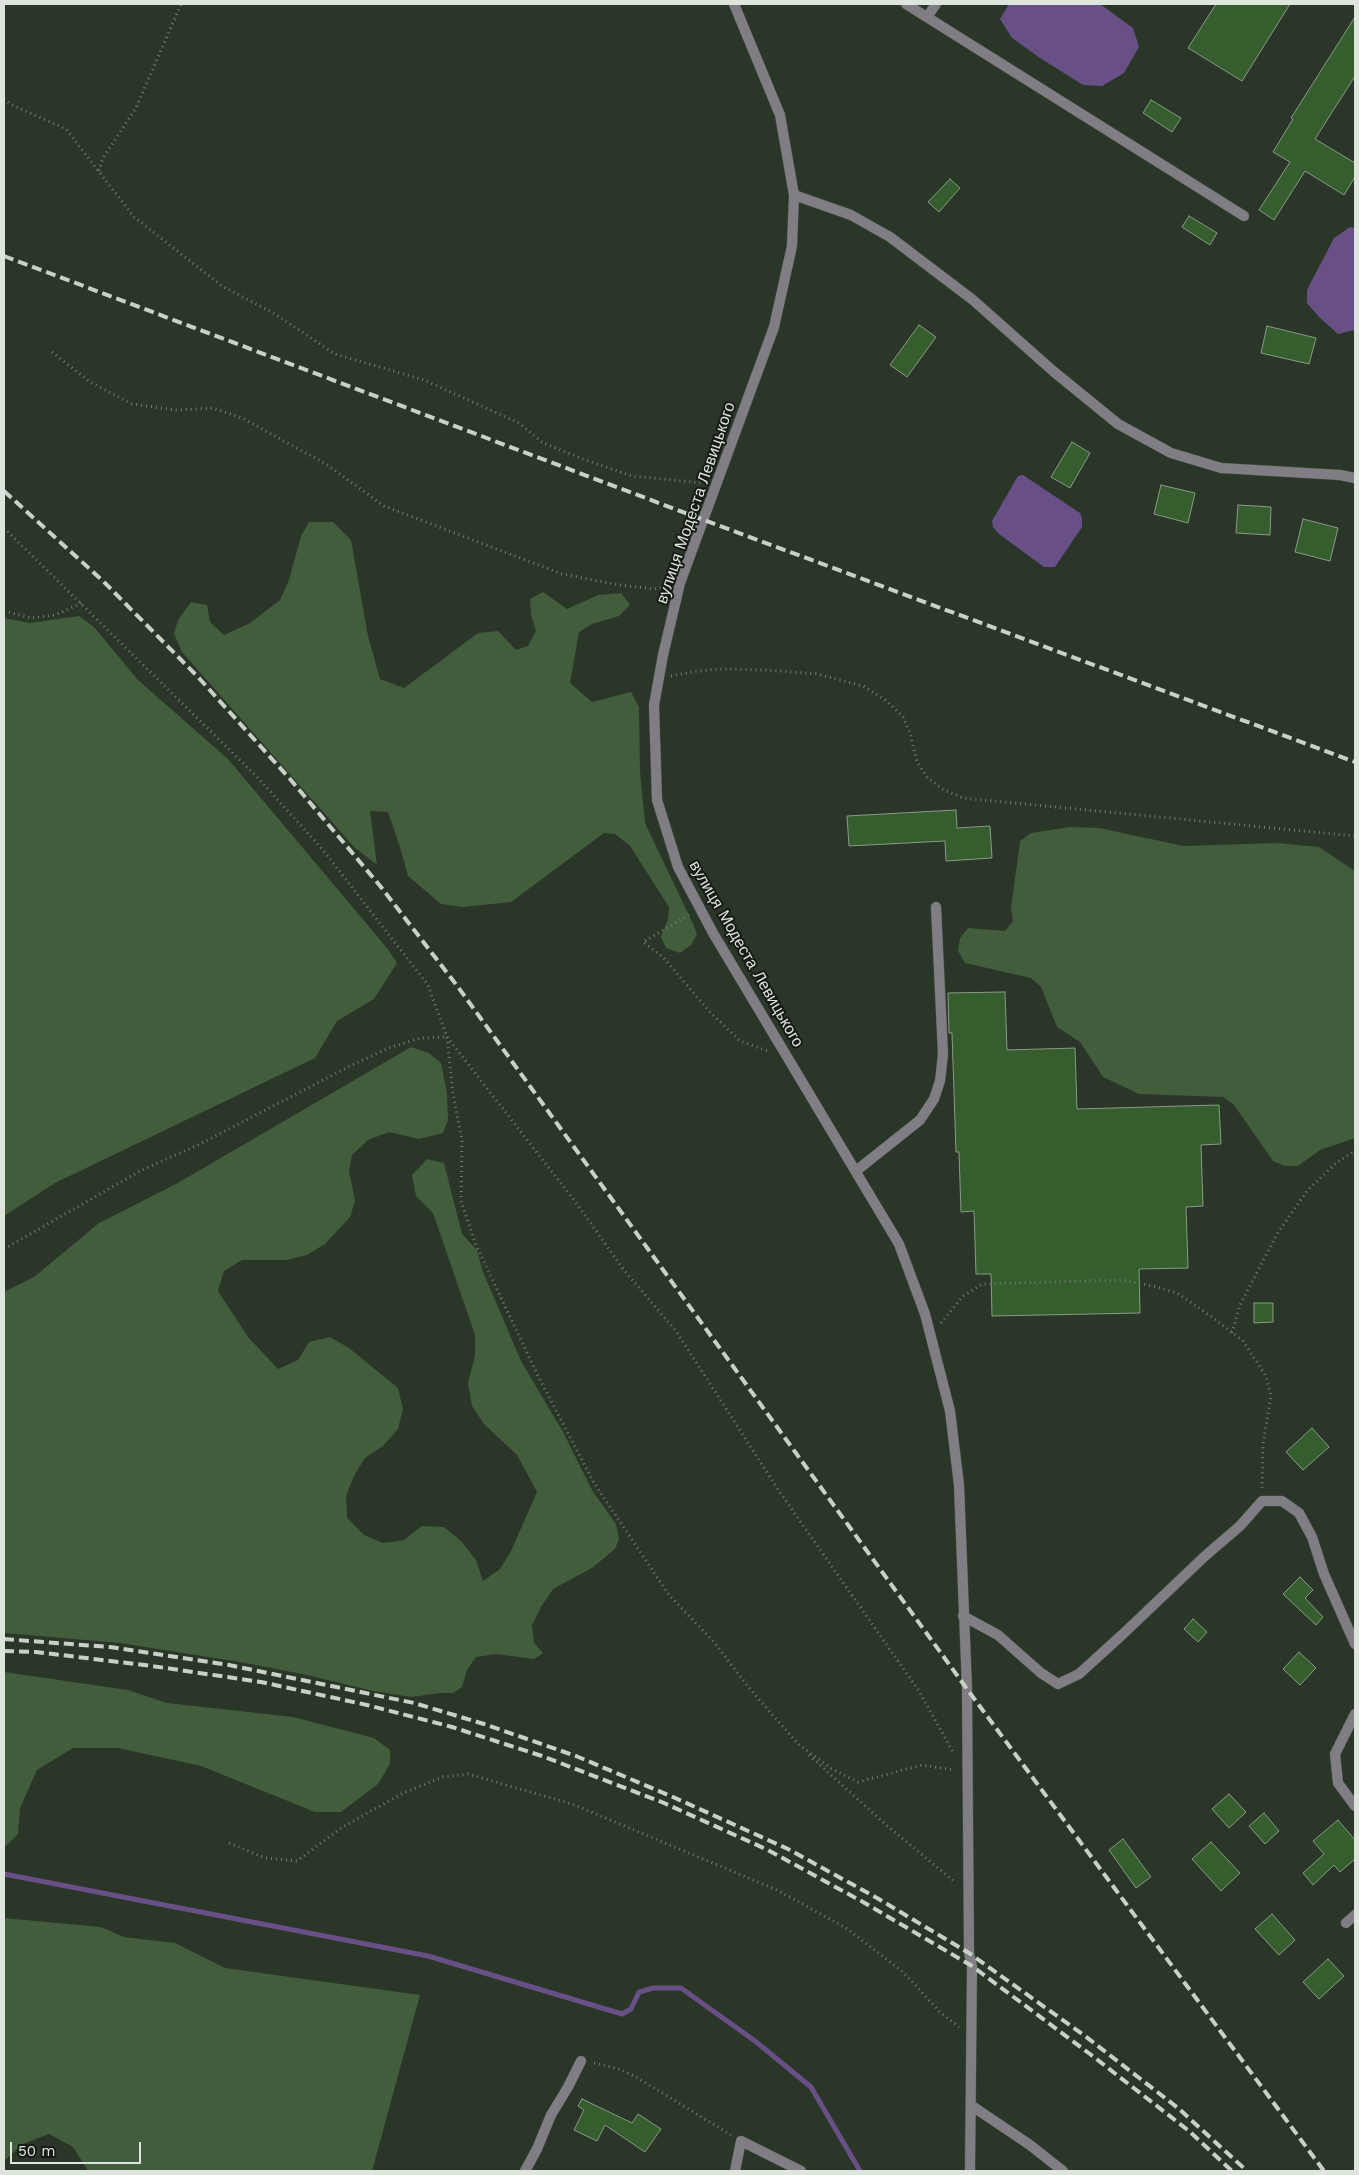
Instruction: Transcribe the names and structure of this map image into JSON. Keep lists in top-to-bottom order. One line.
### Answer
{"streets":{"street":["вулиця Модеста Левицького"]},"scale_bar":"50 m"}
